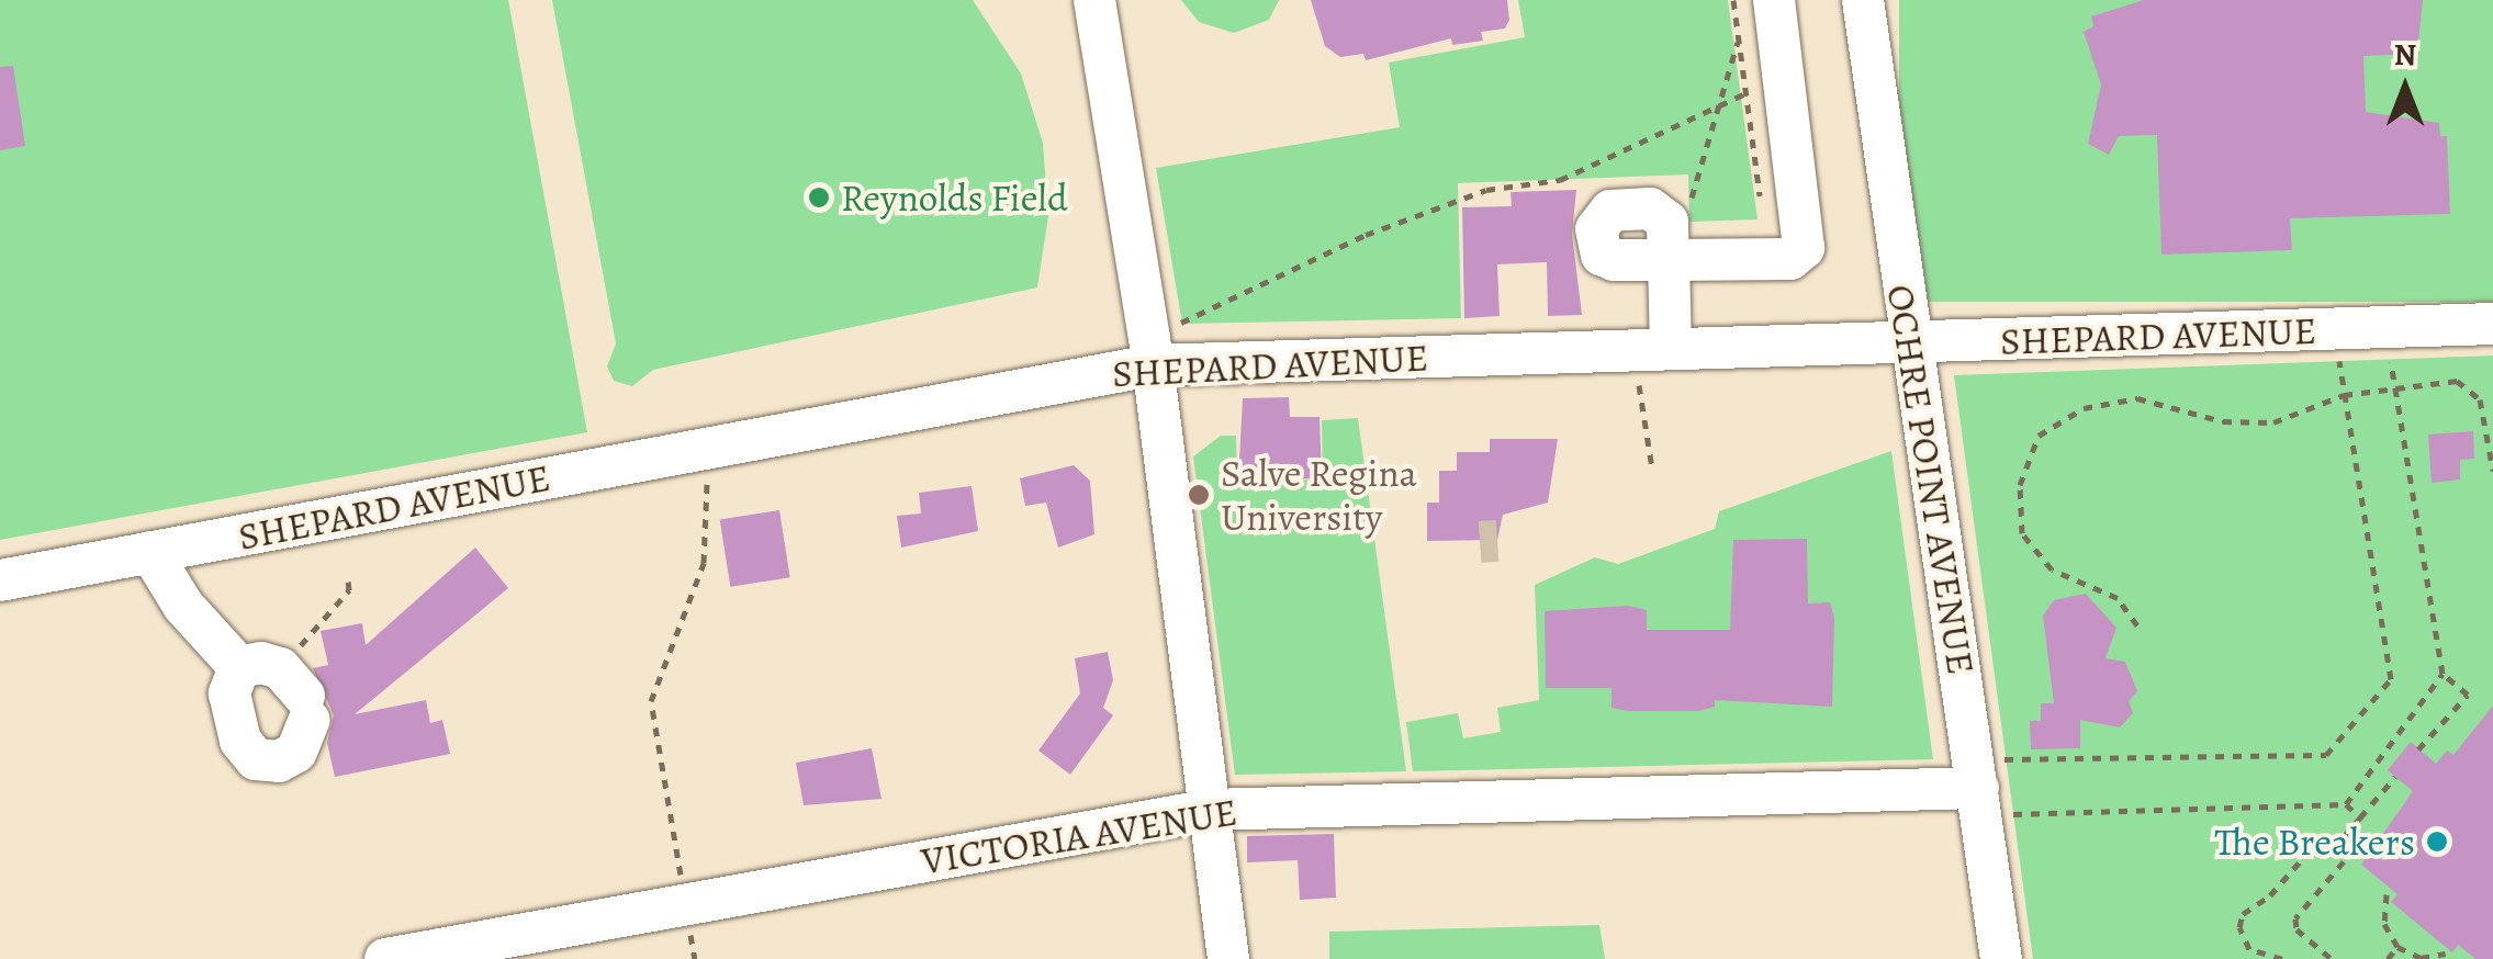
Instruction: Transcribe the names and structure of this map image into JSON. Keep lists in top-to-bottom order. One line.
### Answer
{"streets":{"street":["SHEPARD AVENUE","OCHRE POINT AVENUE","VICTORIA AVENUE"]},"crossings":[["SHEPARD AVENUE","OCHRE POINT AVENUE"],["OCHRE POINT AVENUE","VICTORIA AVENUE"]],"places":["Reynolds Field","Salve Regina University","The Breakers"],"north":"top"}
